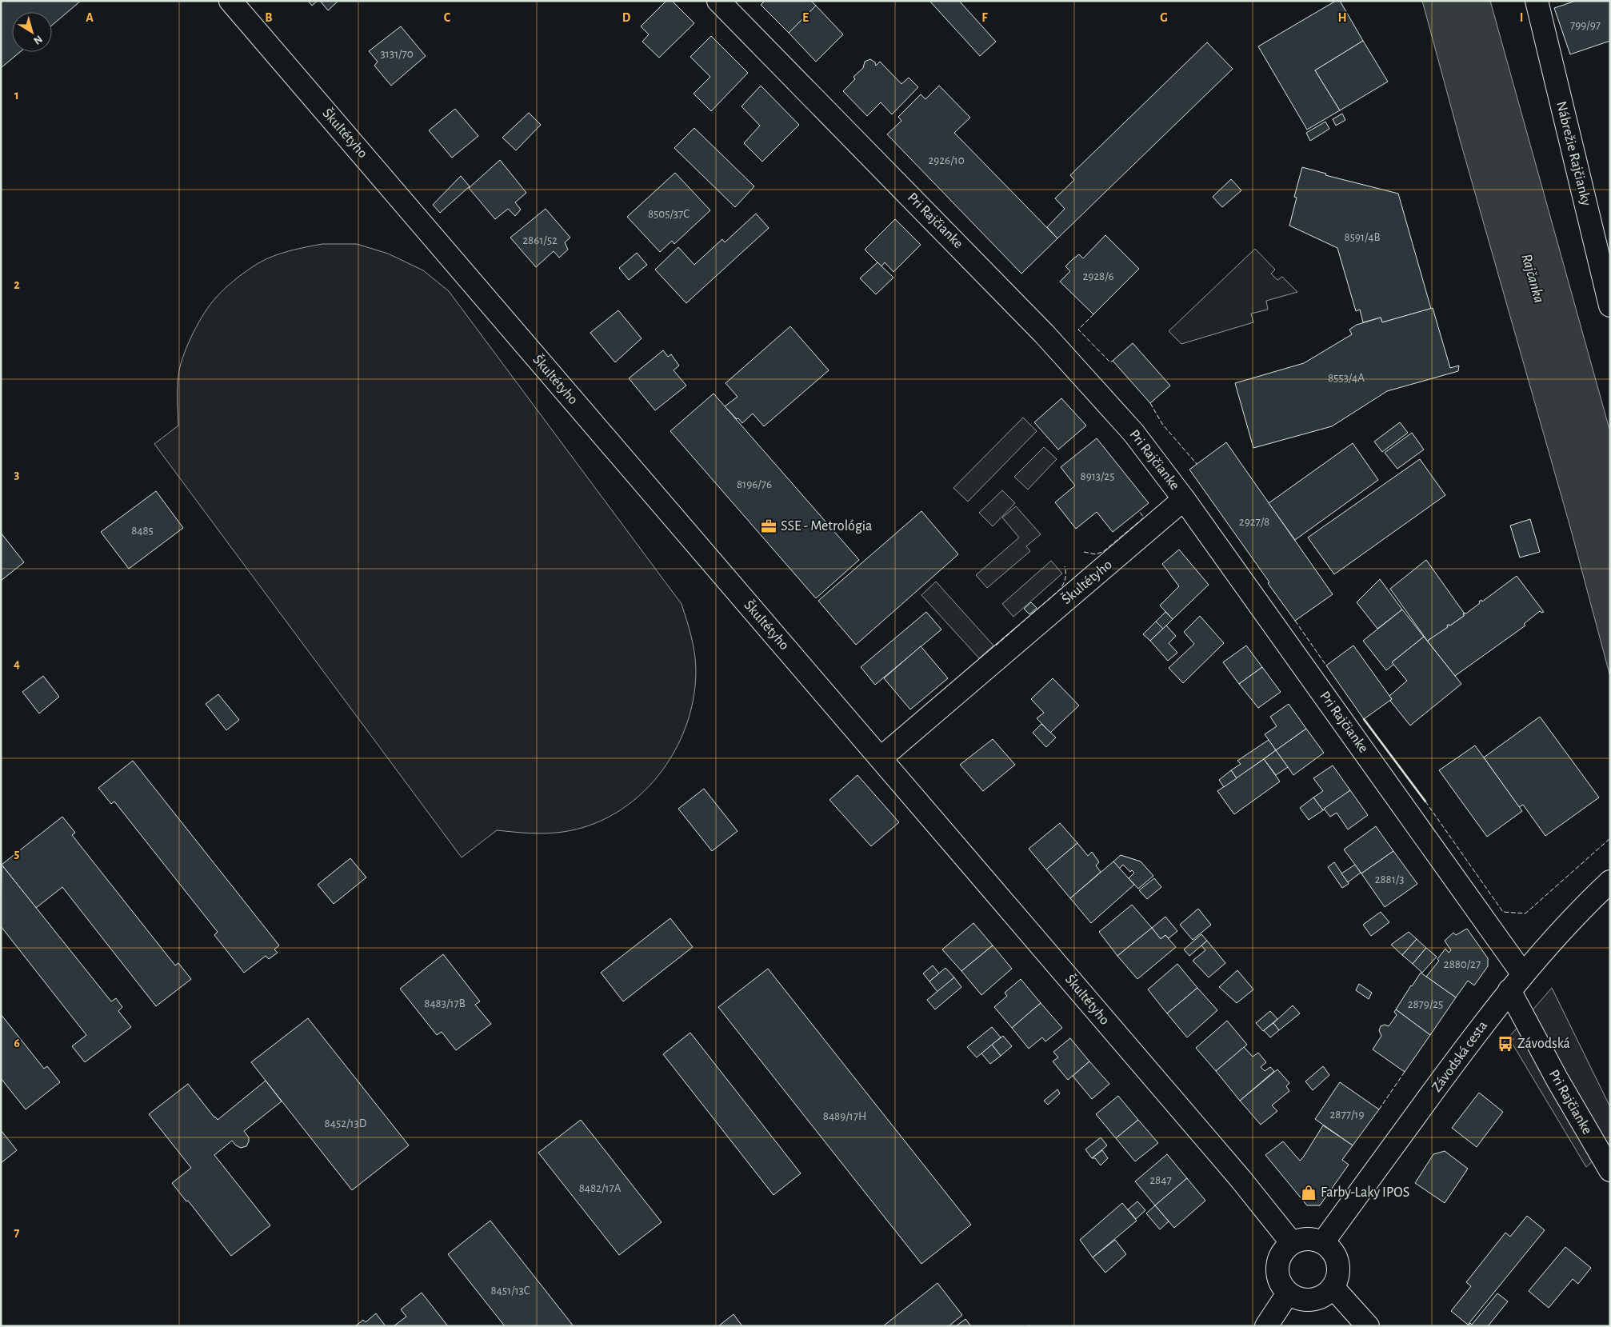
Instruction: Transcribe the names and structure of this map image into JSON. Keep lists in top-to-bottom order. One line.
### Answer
{"streets":{"street":["Škultétyho","Nábrežie Rajčianky","Pri Rajčianke","Závodská cesta"]},"crossings":[["Škultétyho","Pri Rajčianke"],["Škultétyho","Závodská cesta"],["Pri Rajčianke","Závodská cesta"]],"water":["Rajčanka"],"places":{"office":["SSE - Metrológia"],"bus stop":["Závodská"],"shop":["Farby-Laky IPOS"]},"house_numbers":["799/97","3131/70","2926/10","8505/37C","8591/4B","2861/52","2928/6","8553/4A","8913/25","8196/76","2927/8","8485","2881/3","2880/27","8483/17B","2879/25","2877/19","8489/17H","8452/13D","2847","8482/17A","8451/13C"],"north":"bottom right","grid":{"columns":["A","B","C","D","E","F","G","H","I"],"rows":["1","2","3","4","5","6","7"]}}
